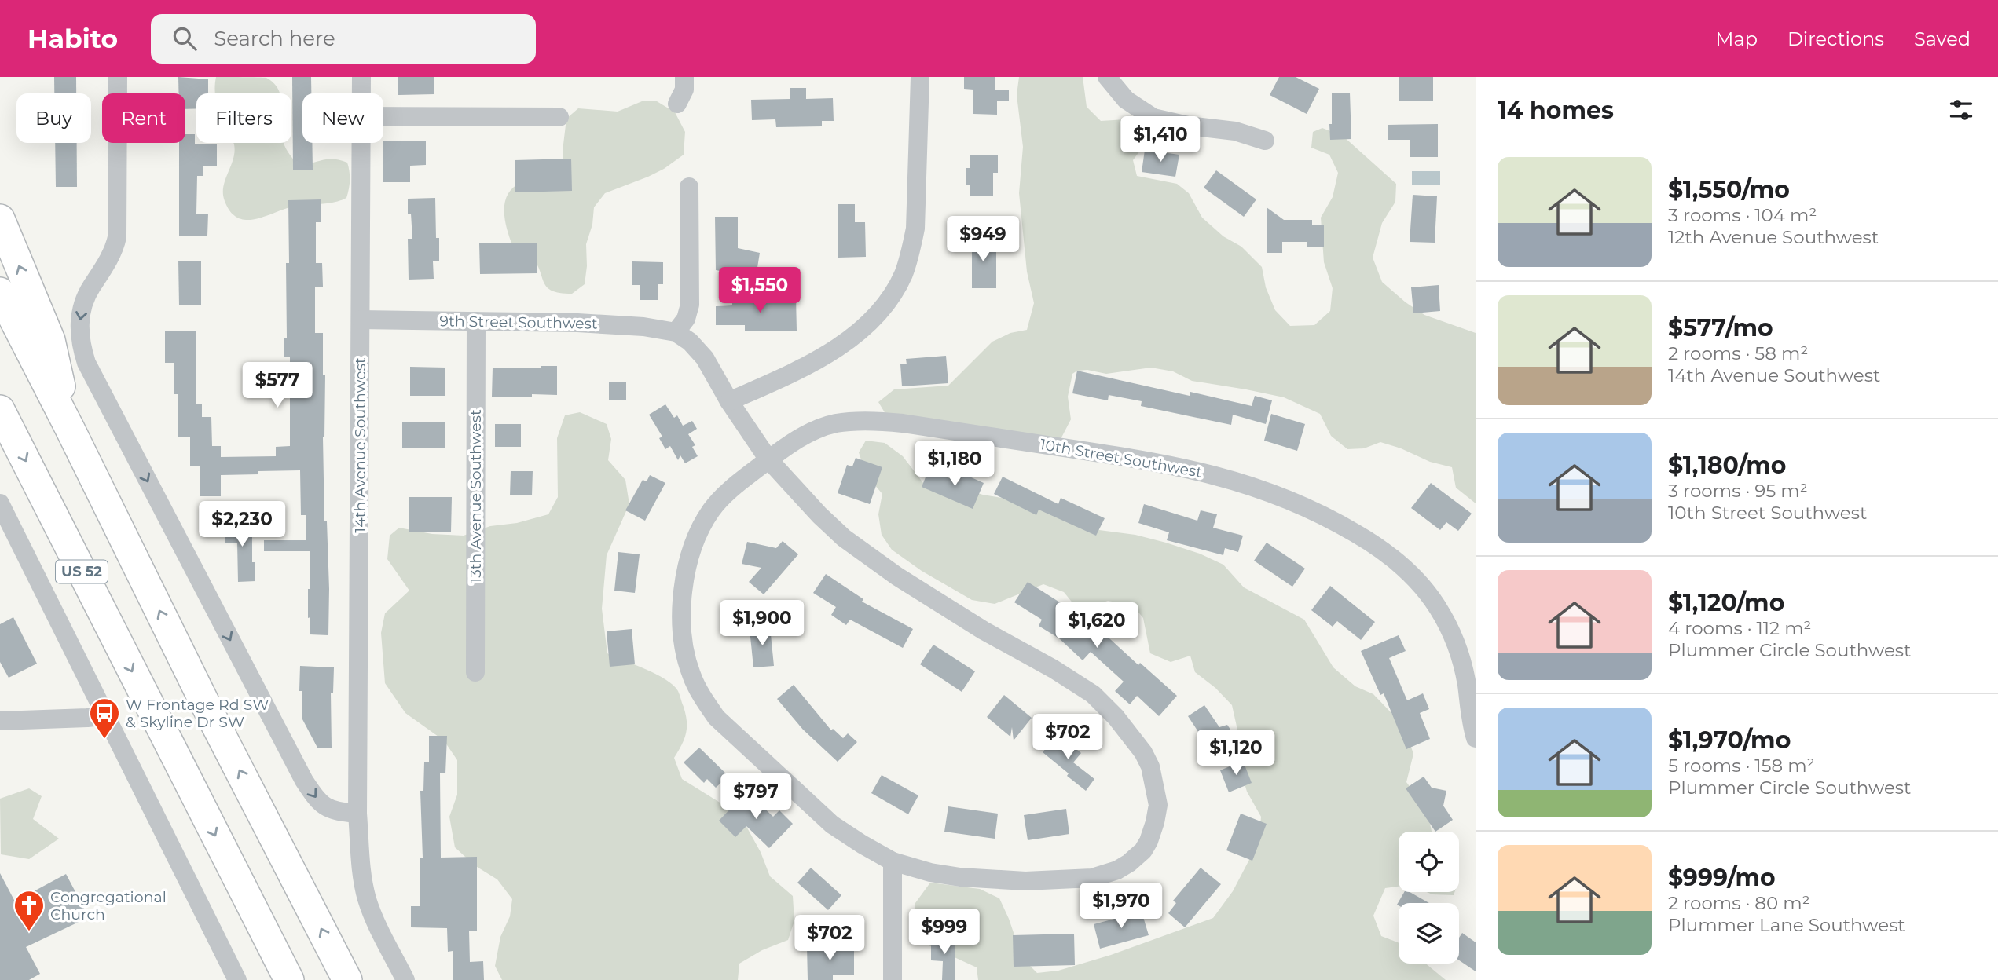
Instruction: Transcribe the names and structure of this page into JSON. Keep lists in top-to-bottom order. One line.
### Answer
{"streets":{"highway":["US 52"],"street":["9th Street Southwest","14th Avenue Southwest","10th Street Southwest","13th Avenue Southwest"]},"crossings":[["9th Street Southwest","14th Avenue Southwest"],["9th Street Southwest","10th Street Southwest"],["9th Street Southwest","13th Avenue Southwest"]],"places":{"bus stop":["W Frontage Rd SW & Skyline Dr SW"],"church":["Congregational Church"]},"page":{"header":"Habito","search":"Search here","nav":["Map","Directions","Saved"],"heading":"14 homes","chip":["Buy","Rent","Filters","New"],"price":["$1,410","$949","$1,550","$577","$1,180","$2,230","$1,900","$1,620","$702","$1,120","$797","$1,970","$999","$702"],"list":[{"name":"$1,550/mo","note":"3 rooms · 104 m² · 12th Avenue Southwest"},{"name":"$577/mo","note":"2 rooms · 58 m² · 14th Avenue Southwest"},{"name":"$1,180/mo","note":"3 rooms · 95 m² · 10th Street Southwest"},{"name":"$1,120/mo","note":"4 rooms · 112 m² · Plummer Circle Southwest"},{"name":"$1,970/mo","note":"5 rooms · 158 m² · Plummer Circle Southwest"},{"name":"$999/mo","note":"2 rooms · 80 m² · Plummer Lane Southwest"}]}}
